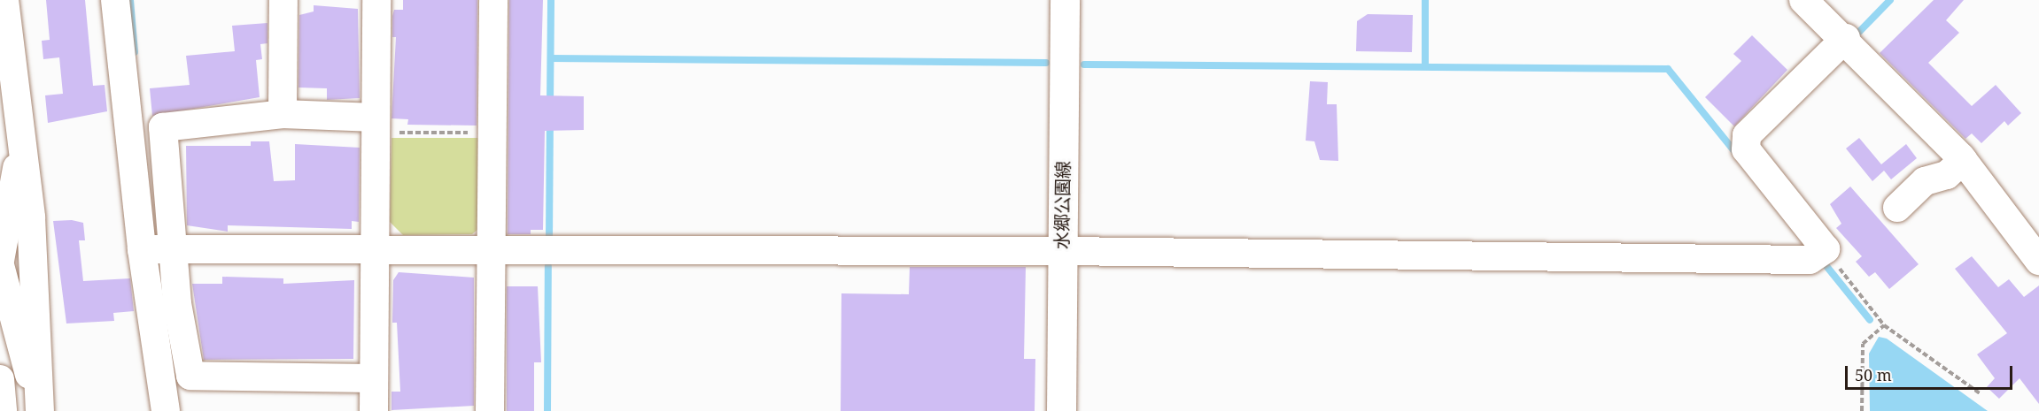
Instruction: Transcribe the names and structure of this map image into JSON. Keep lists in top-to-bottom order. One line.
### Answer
{"streets":{"main road":["水郷公園線"]},"scale_bar":"50 m"}
